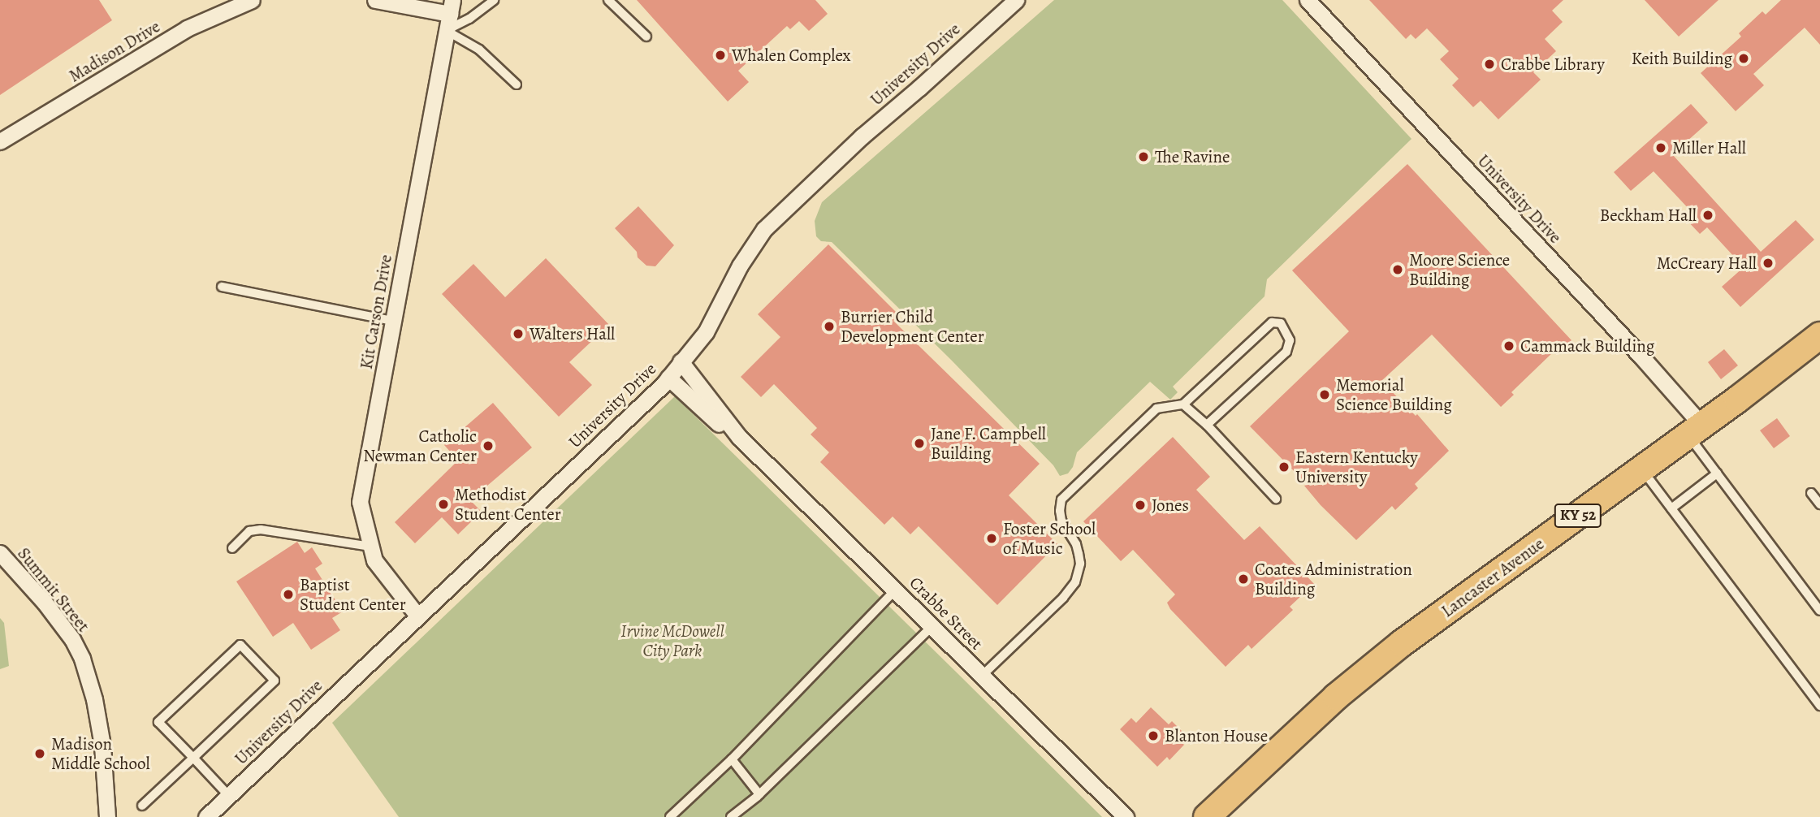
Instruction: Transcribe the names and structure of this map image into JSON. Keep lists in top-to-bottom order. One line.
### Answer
{"streets":{"main road":["KY 52","Lancaster Avenue"],"street":["Madison Drive","University Drive","Kit Carson Drive","Summit Street","Crabbe Street"]},"crossings":[["University Drive","Kit Carson Drive"],["University Drive","Lancaster Avenue"],["University Drive","Crabbe Street"]],"parks":["Irvine McDowell City Park"],"places":["Whalen Complex","Keith Building","Crabbe Library","Miller Hall","The Ravine","Beckham Hall","McCreary Hall","Moore Science Building","Burrier Child Development Center","Walters Hall","Cammack Building","Memorial Science Building","Jane F. Campbell Building","Catholic Newman Center","Eastern Kentucky University","Methodist Student Center","Jones","Foster School of Music","Coates Administration Building","Baptist Student Center","Blanton House","Madison Middle School"]}
